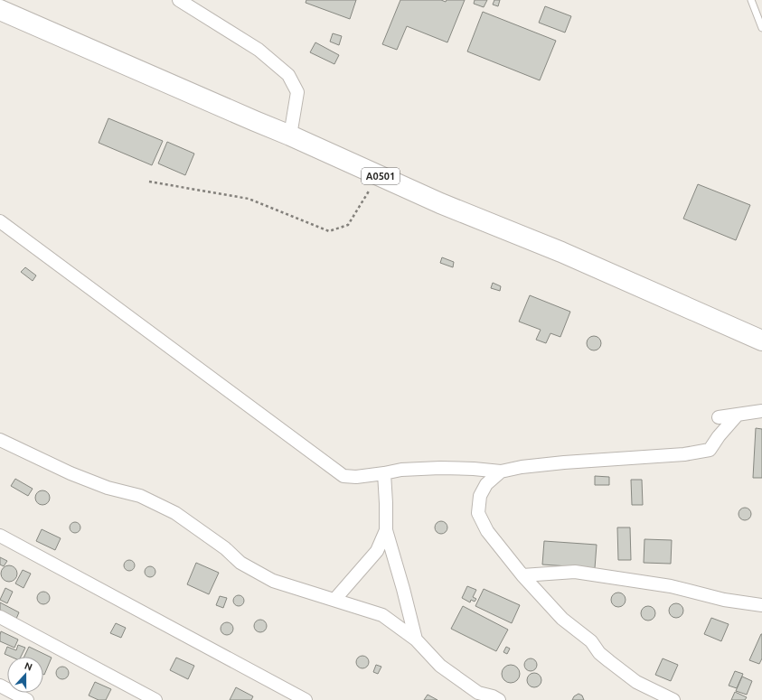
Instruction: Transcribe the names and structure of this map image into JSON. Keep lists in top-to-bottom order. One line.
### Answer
{"streets":{"highway":["A0501"]},"north":"top"}
